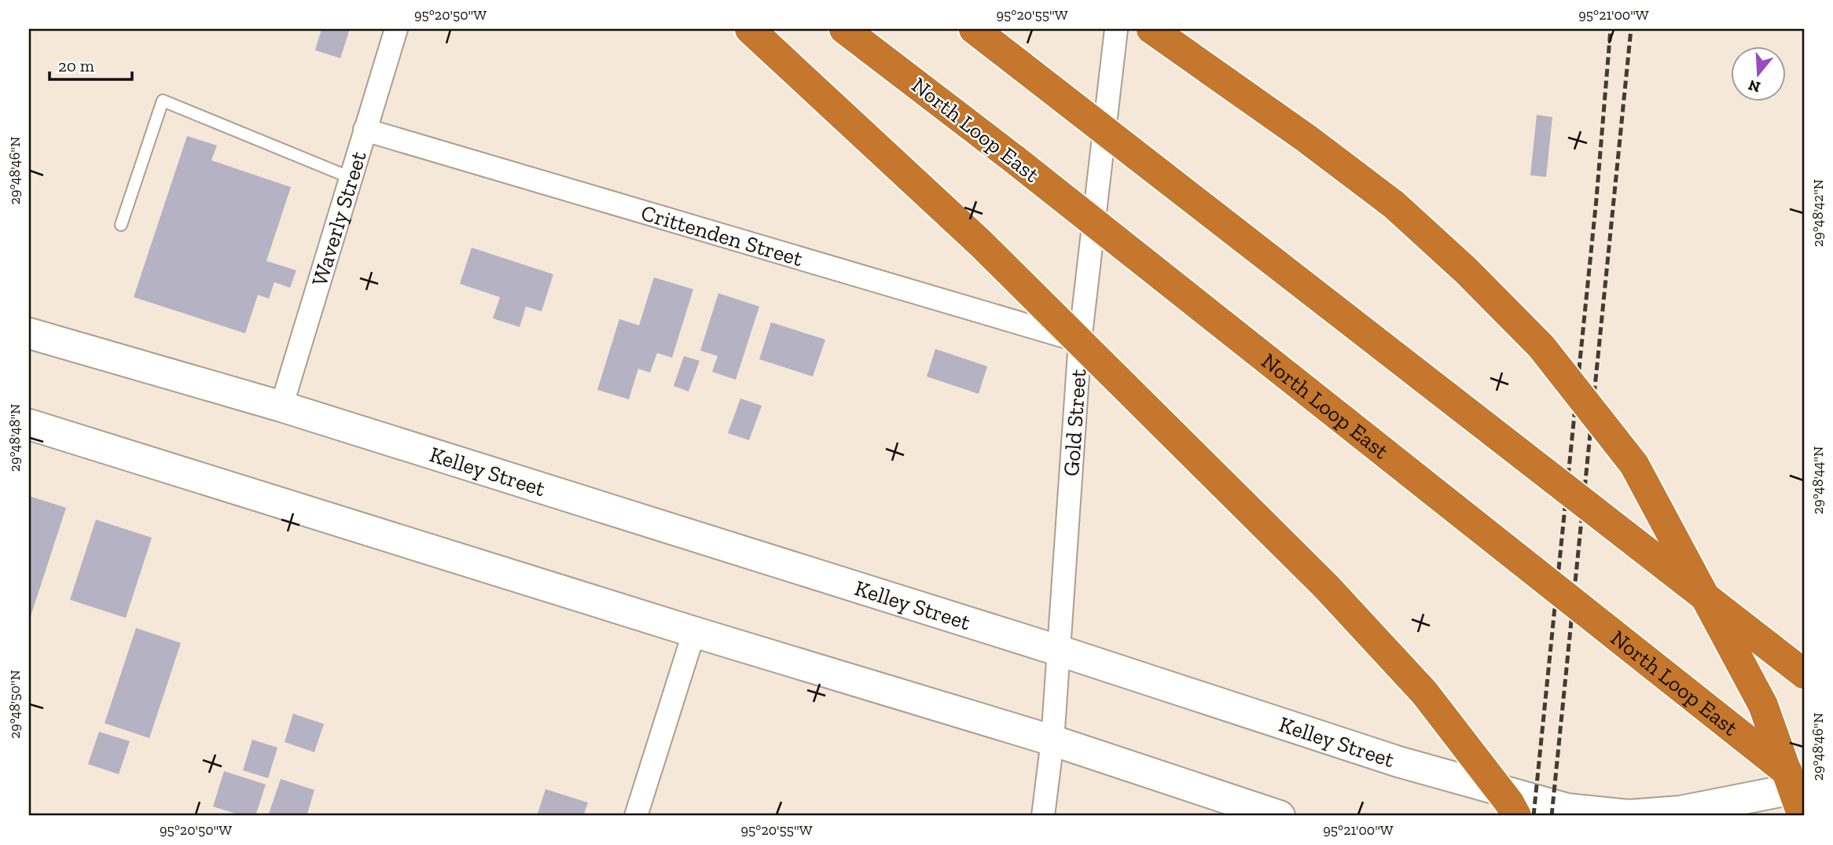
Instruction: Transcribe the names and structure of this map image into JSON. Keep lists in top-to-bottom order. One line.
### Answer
{"streets":{"highway":["North Loop East"],"main road":["Kelley Street"],"street":["Waverly Street","Crittenden Street","Gold Street"]},"crossings":[["North Loop East","Kelley Street"],["Waverly Street","Crittenden Street"],["Waverly Street","Kelley Street"],["Crittenden Street","Gold Street"],["Gold Street","Kelley Street"]],"scale_bar":"20 m","north":"bottom","coordinates":["95°20'50\"W","95°20'55\"W","95°21'00\"W","29°48'46\"N","29°48'42\"N","29°48'48\"N","29°48'44\"N","29°48'50\"N"]}
